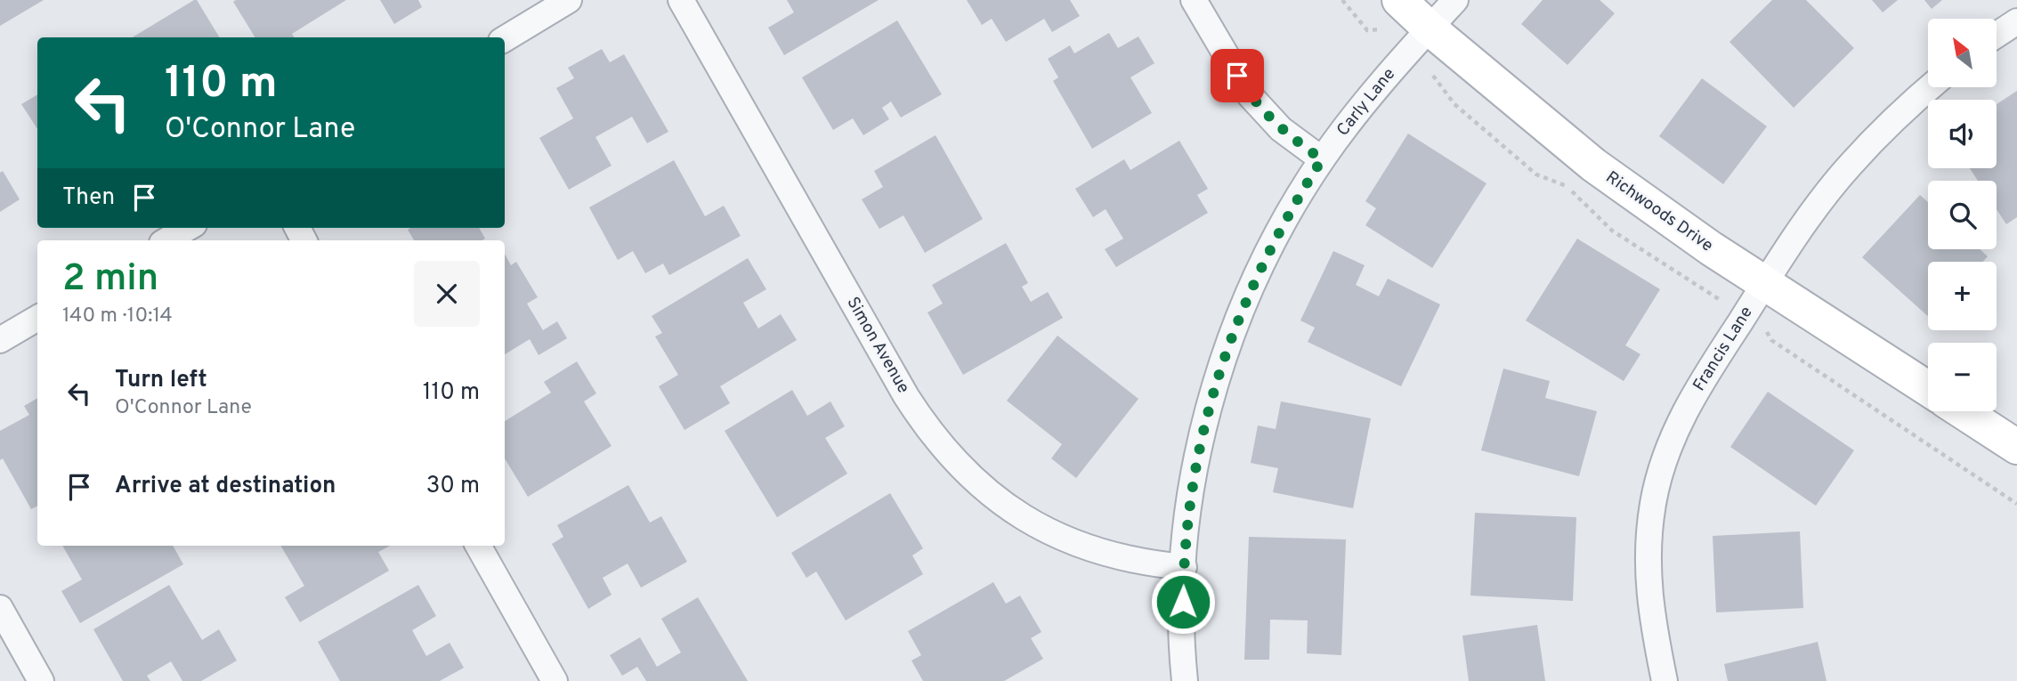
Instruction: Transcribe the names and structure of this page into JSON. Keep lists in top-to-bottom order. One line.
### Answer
{"streets":{"street":["Carly Lane","Richwoods Drive","Simon Avenue","Francis Lane"]},"crossings":[["Carly Lane","Richwoods Drive"],["Carly Lane","Simon Avenue"],["Richwoods Drive","Francis Lane"]],"north":"top left","page":{"map_buttons":["+","−"],"turn":["110 m","O'Connor Lane"],"then":"Then","heading":["2 min","140 m · 10:14"],"list":[{"name":"Turn left","note":"O'Connor Lane","value":"110 m"},{"name":"Arrive at destination","value":"30 m"}]}}
